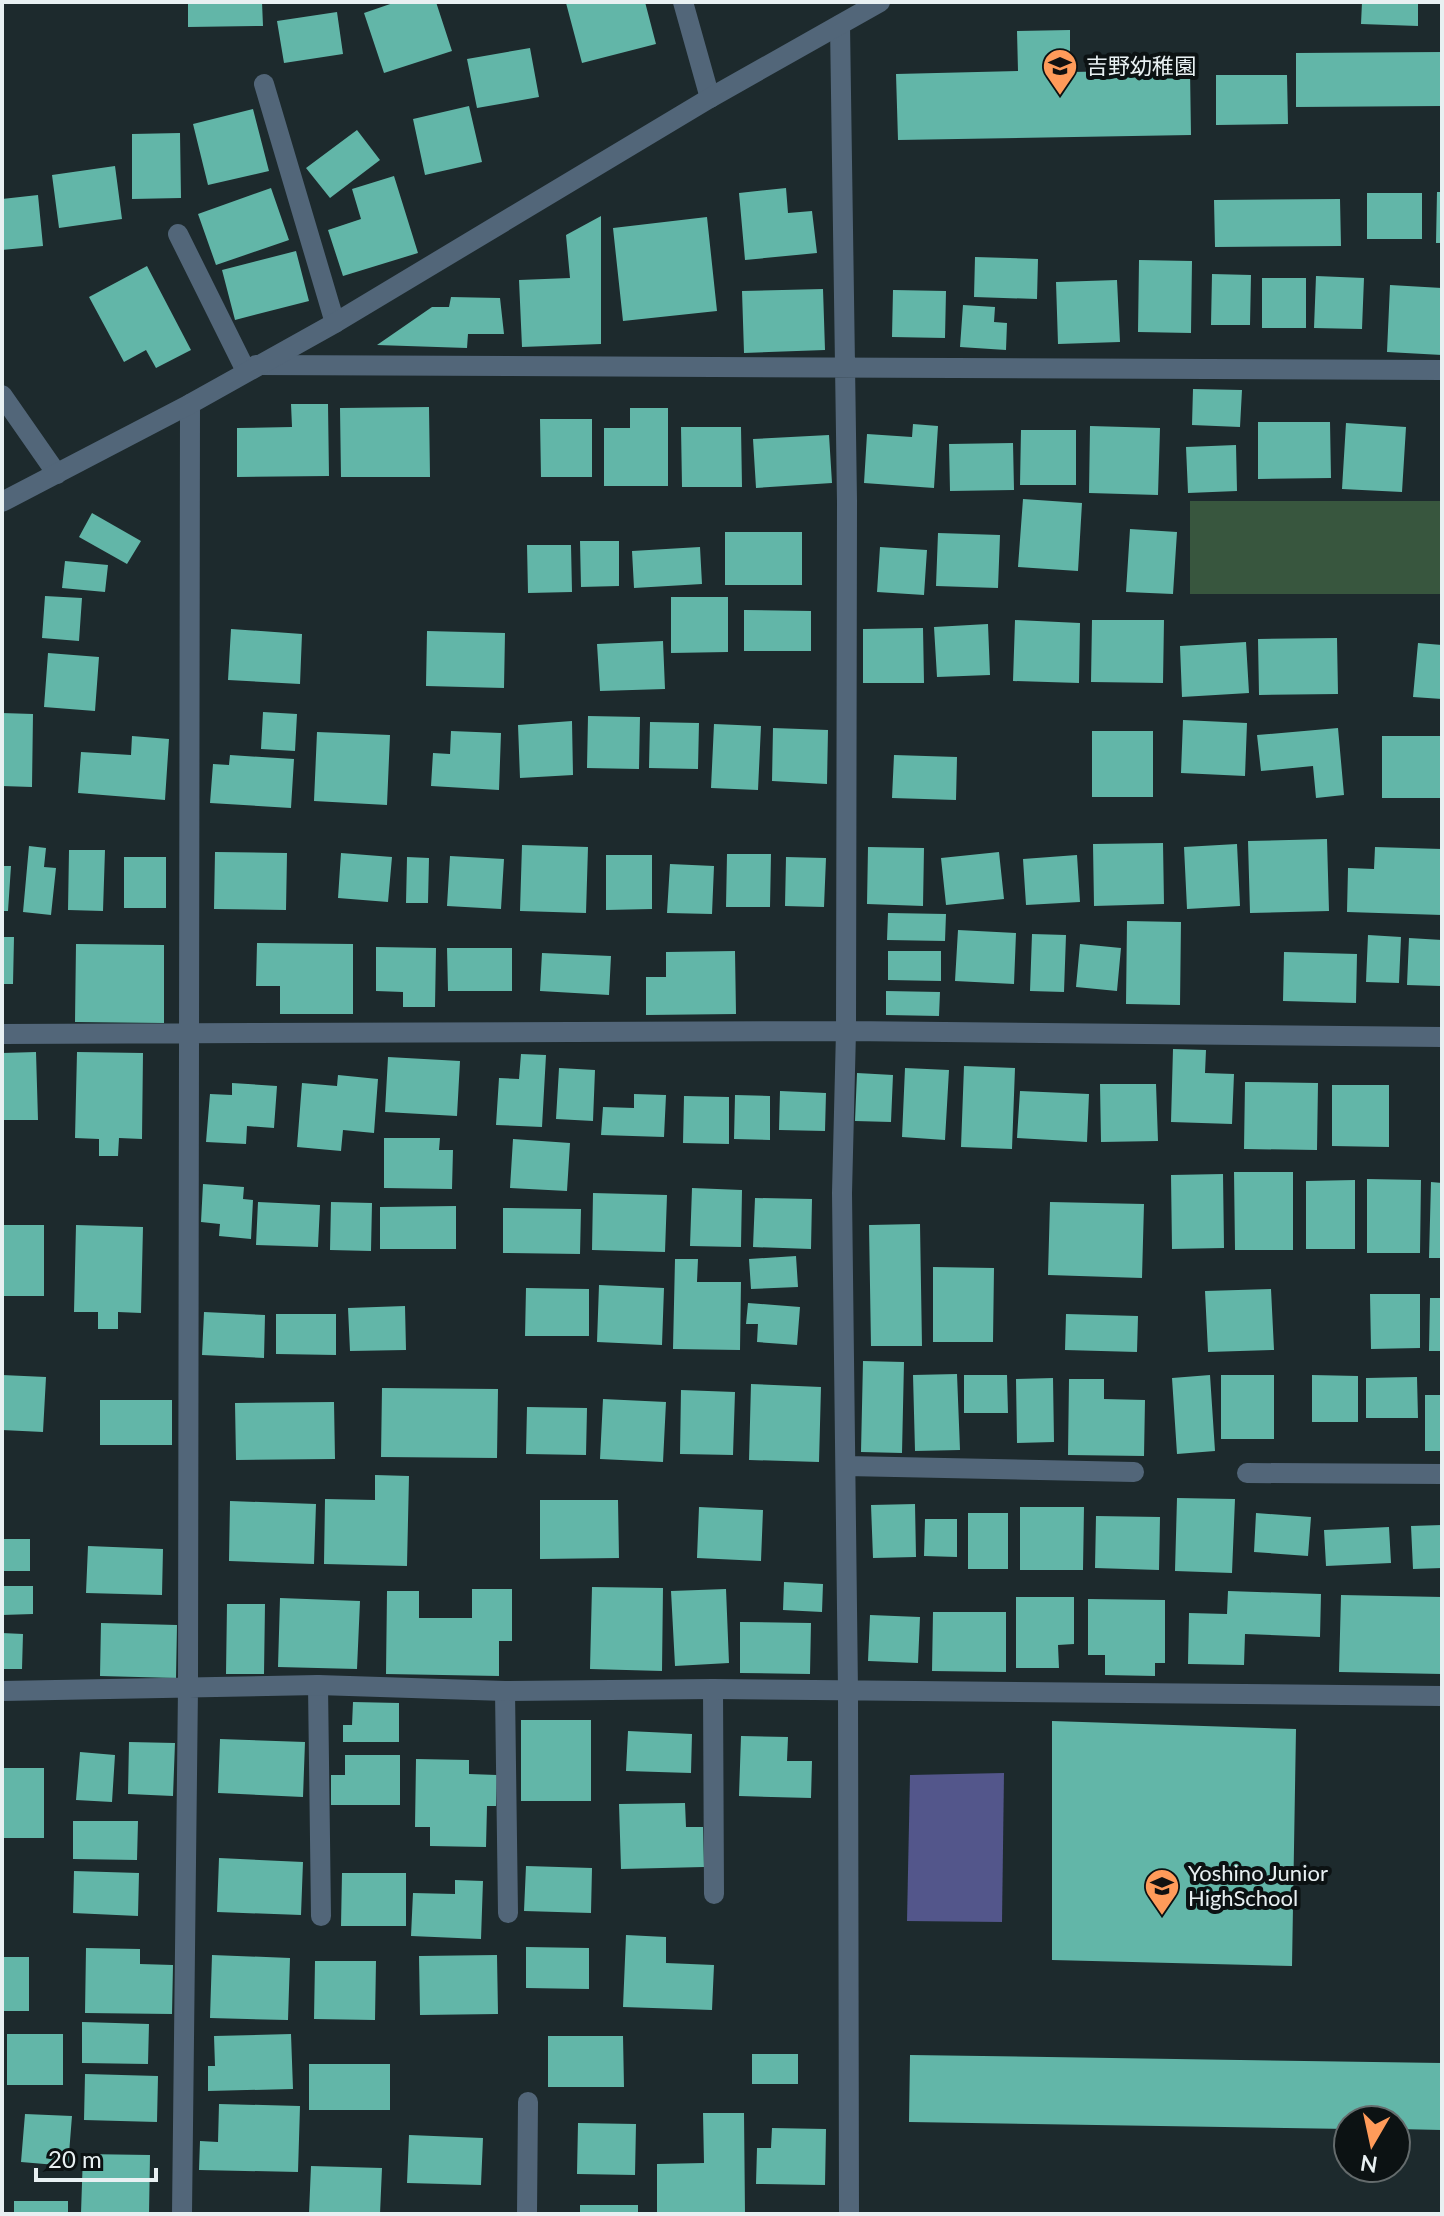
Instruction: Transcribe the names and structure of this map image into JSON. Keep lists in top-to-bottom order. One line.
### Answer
{"places":{"school or university":["吉野幼稚園","Yoshino Junior HighSchool"]},"scale_bar":"20 m","north":"bottom"}
